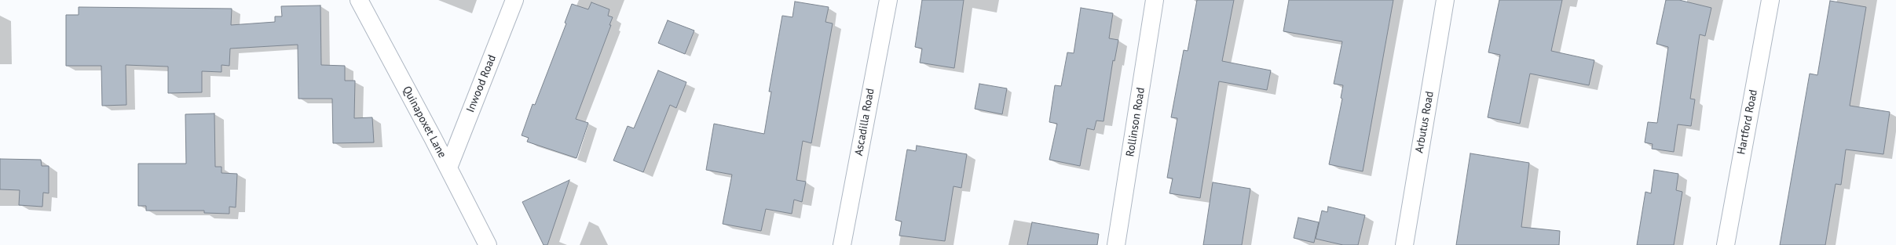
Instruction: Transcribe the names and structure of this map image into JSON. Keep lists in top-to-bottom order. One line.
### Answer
{"streets":{"street":["Inwood Road","Quinapoxet Lane","Ascadilla Road","Rollinson Road","Arbutus Road","Hartford Road"]},"crossings":[["Inwood Road","Quinapoxet Lane"]]}
